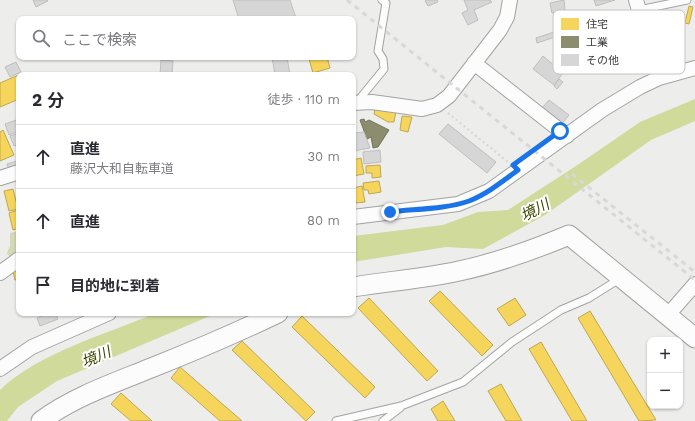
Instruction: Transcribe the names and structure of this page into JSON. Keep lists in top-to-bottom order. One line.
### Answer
{"water":["境川"],"legend":["住宅","工業","その他"],"page":{"search":"ここで検索","heading":["2 分","徒歩 · 110 m"],"list":[["直進","藤沢大和自転車道","30 m"],["直進","80 m"],"目的地に到着"],"map_buttons":["+","−"]}}
